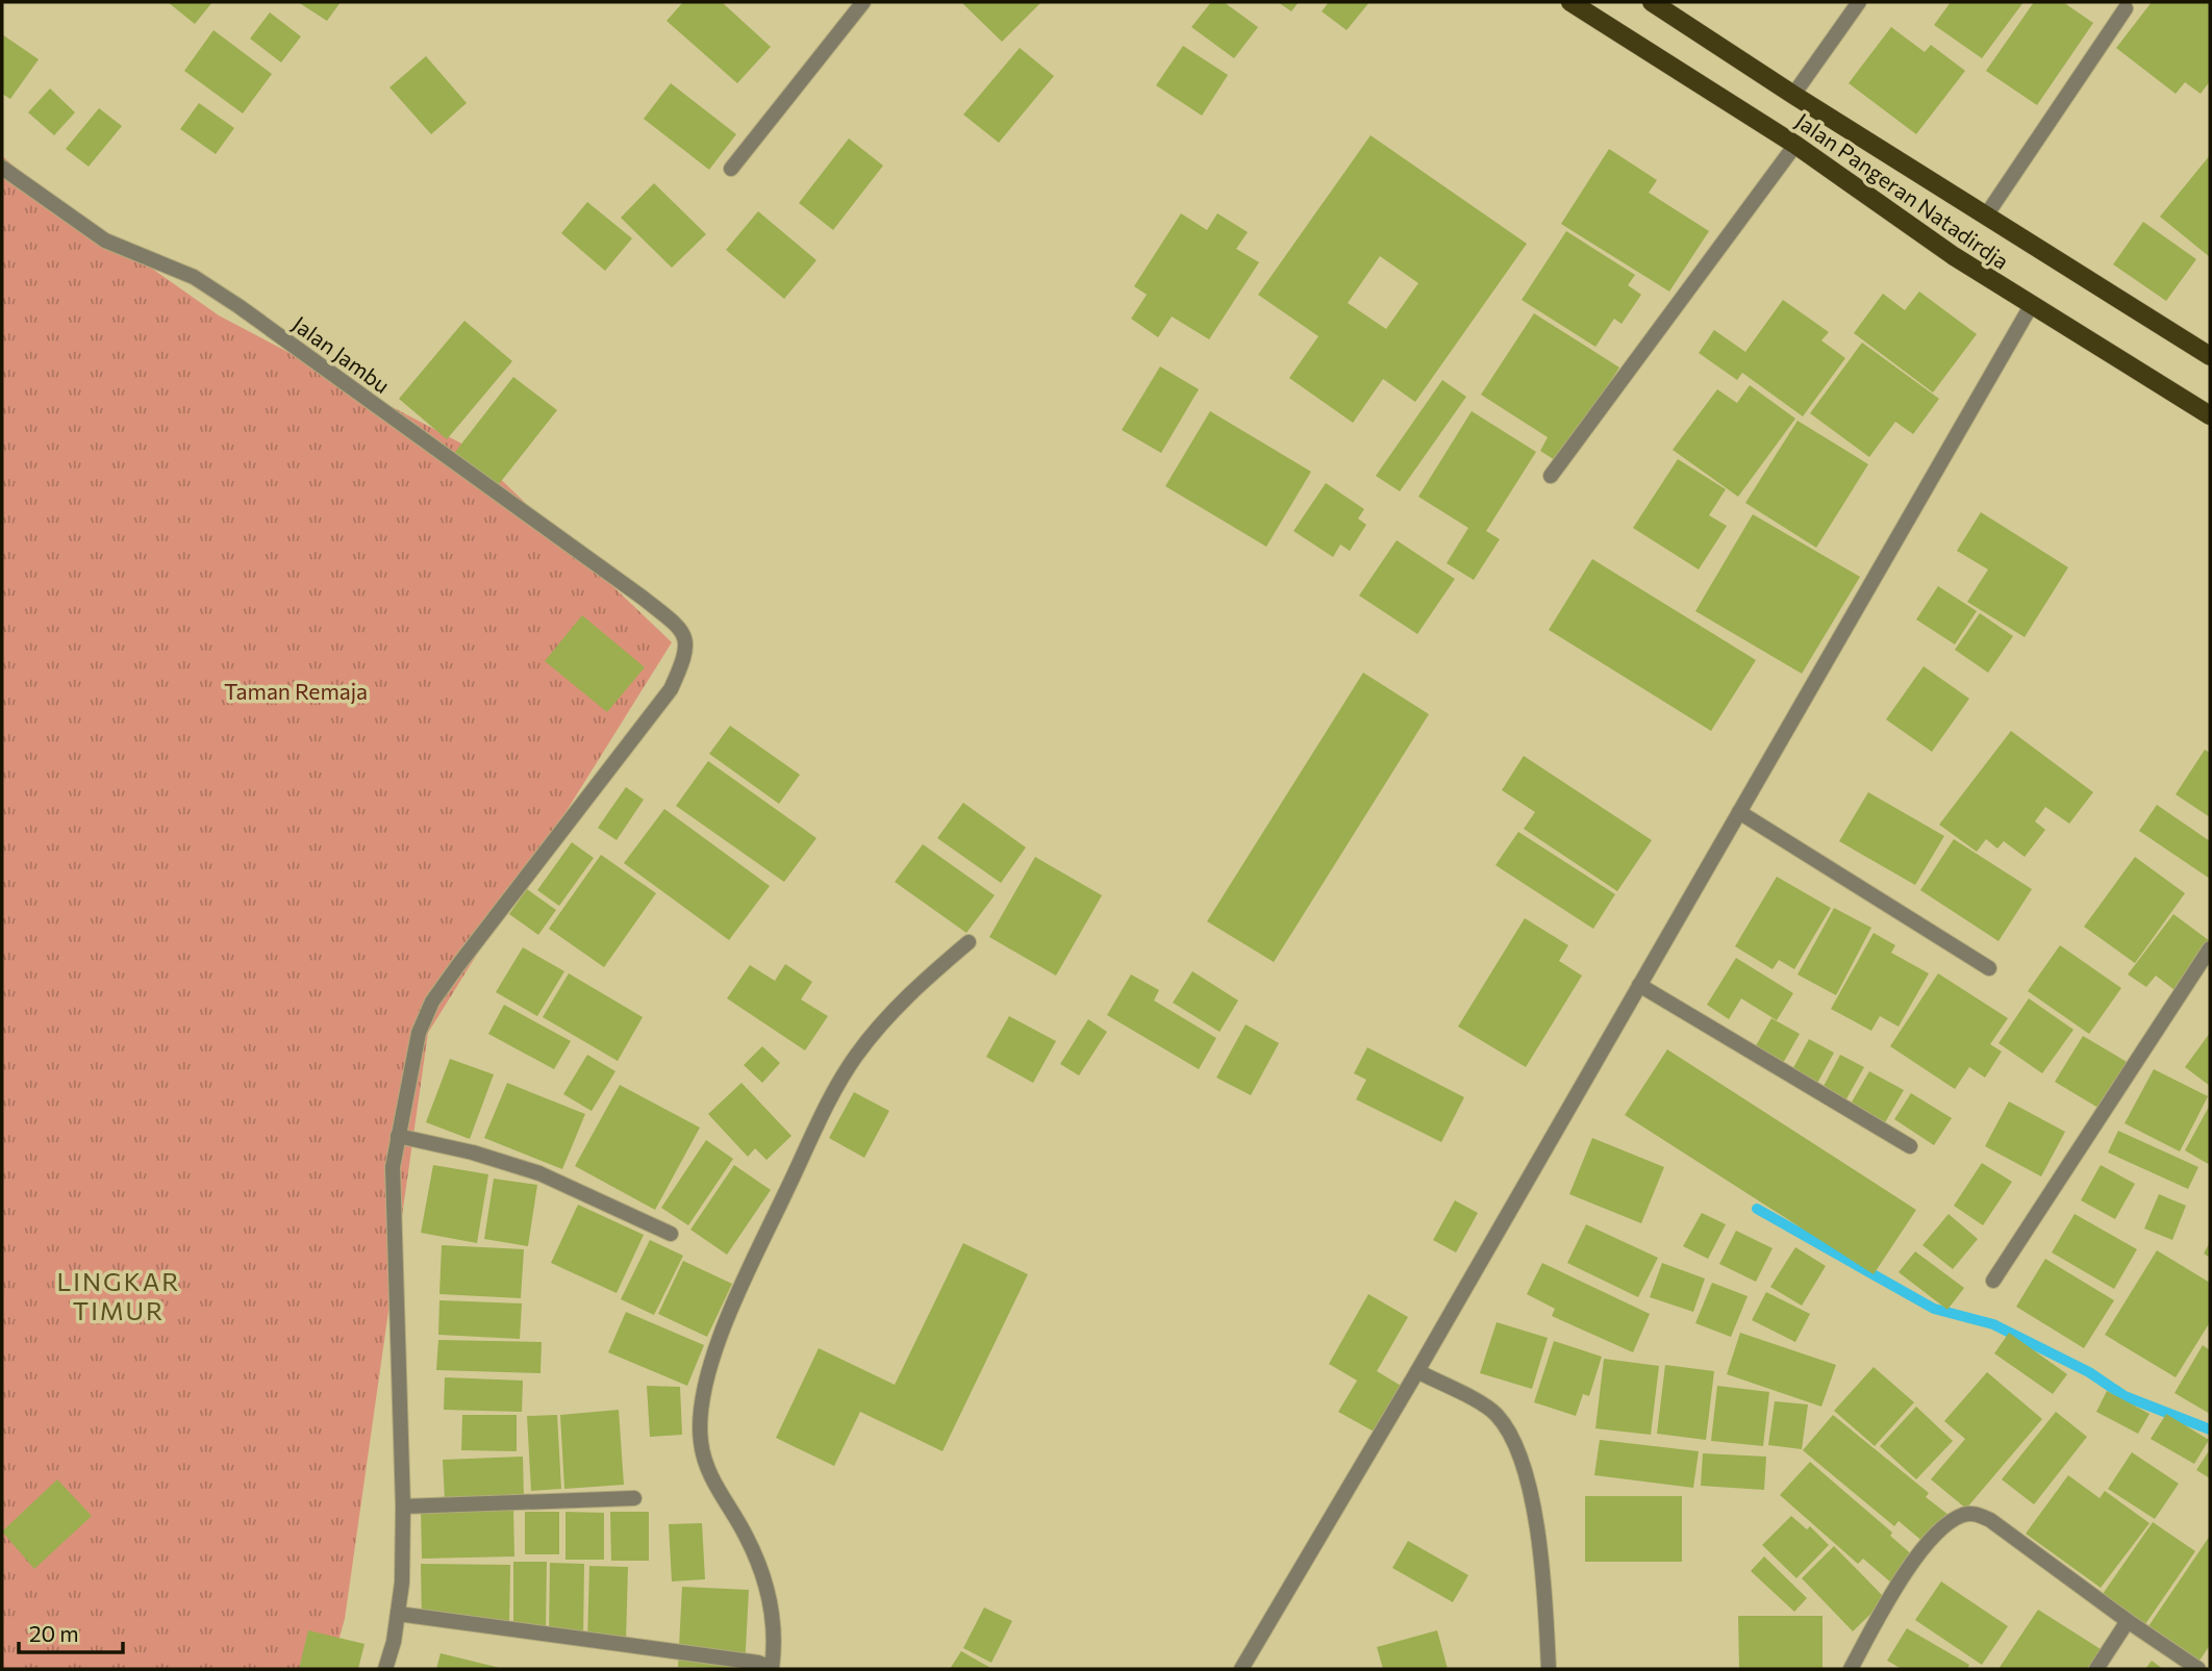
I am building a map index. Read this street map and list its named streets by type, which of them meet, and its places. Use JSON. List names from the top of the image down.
{
  "streets": {
    "main road": ["Jalan Pangeran Natadirdja"],
    "street": ["Jalan Jambu"]
  },
  "districts": ["LINGKAR TIMUR"],
  "parks": ["Taman Remaja"],
  "scale_bar": "20 m"
}
